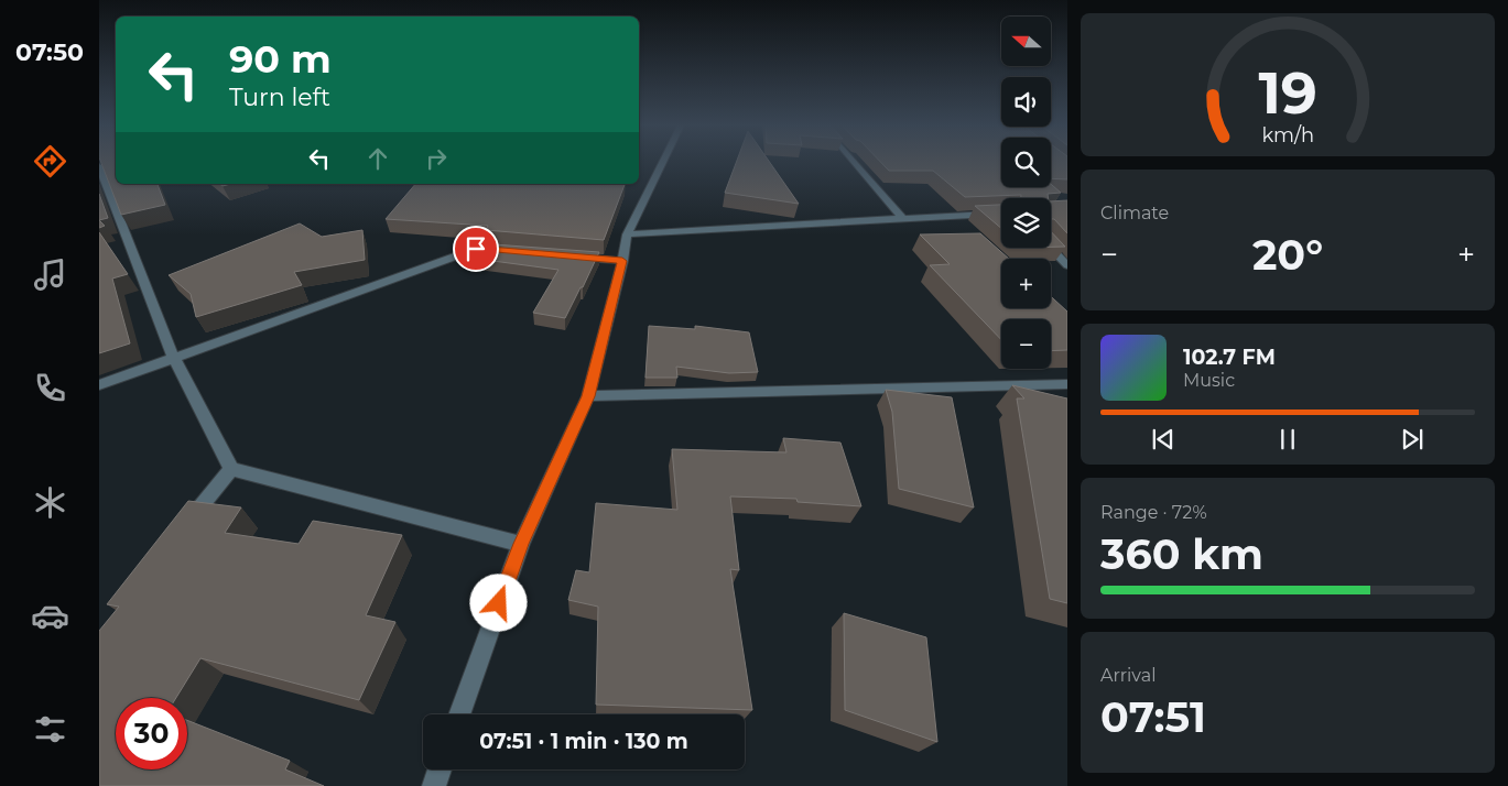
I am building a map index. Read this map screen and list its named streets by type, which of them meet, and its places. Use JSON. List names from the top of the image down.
{
  "north": "left",
  "page": {
    "tabs": "07:50",
    "map_buttons": ["+", "−"],
    "turn": ["90 m", "Turn left"],
    "tile": [
      "Climate",
      ["Range · 72%", "360 km"],
      ["Arrival", "07:51"]
    ],
    "heat": ["−", "20°", "+"],
    "song": ["102.7 FM", "Music"],
    "limit": "30",
    "trip": "07:51 · 1 min · 130 m",
    "gauge": ["19", "km/h"]
  }
}
